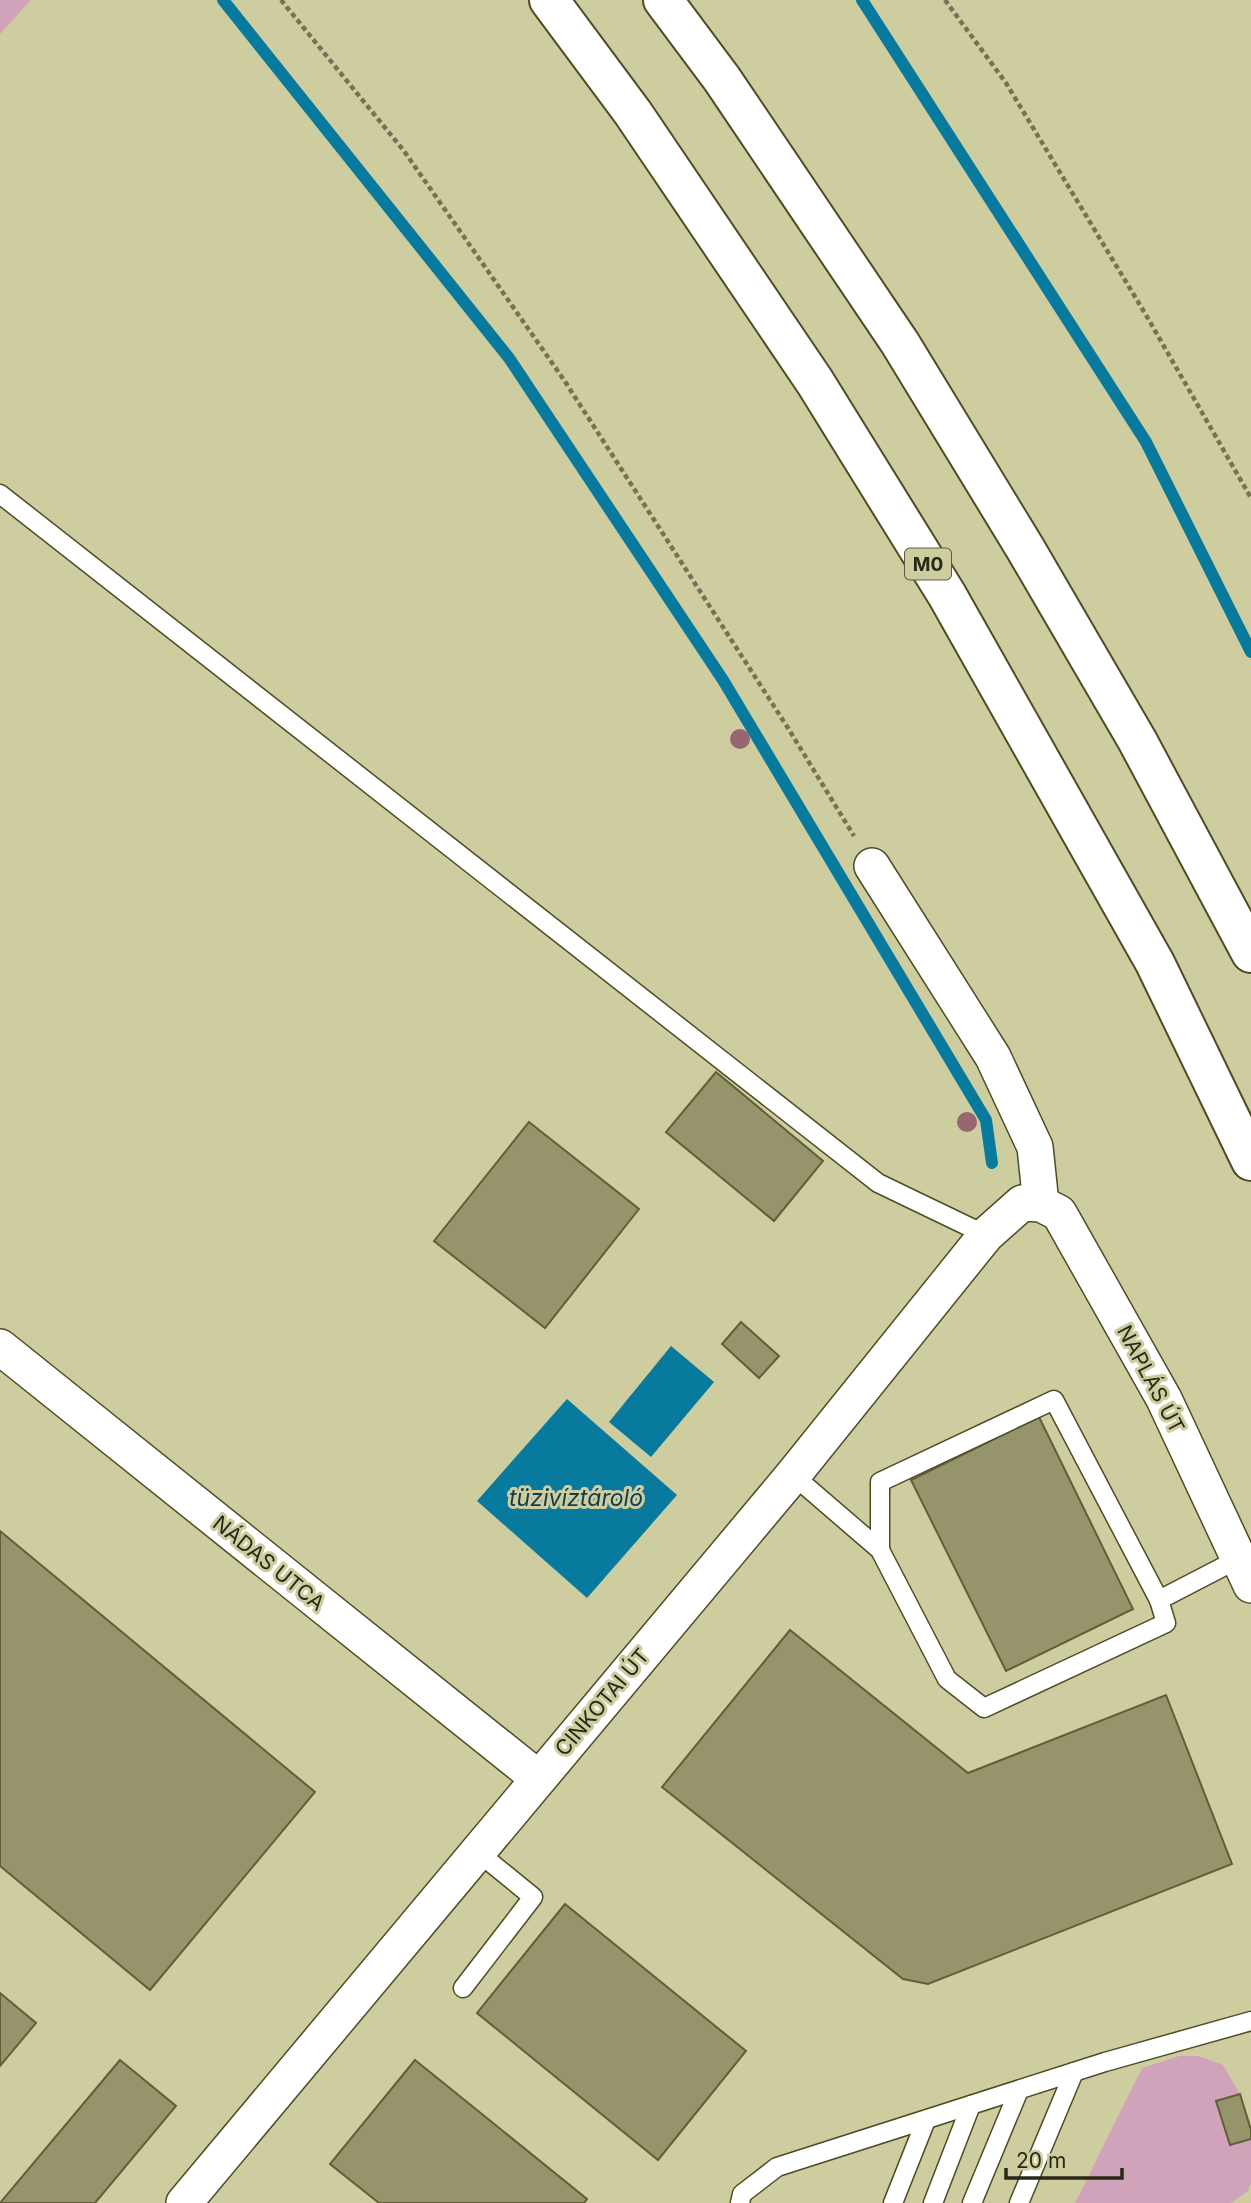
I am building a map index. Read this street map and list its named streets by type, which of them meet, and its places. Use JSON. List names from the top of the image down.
{
  "streets": {
    "highway": ["M0"],
    "street": ["NAPLÁS ÚT", "NÁDAS UTCA", "CINKOTAI ÚT"]
  },
  "crossings": [
    ["NAPLÁS ÚT", "CINKOTAI ÚT"],
    ["NÁDAS UTCA", "CINKOTAI ÚT"]
  ],
  "water": ["tüzivíztároló"],
  "scale_bar": "20 m"
}
